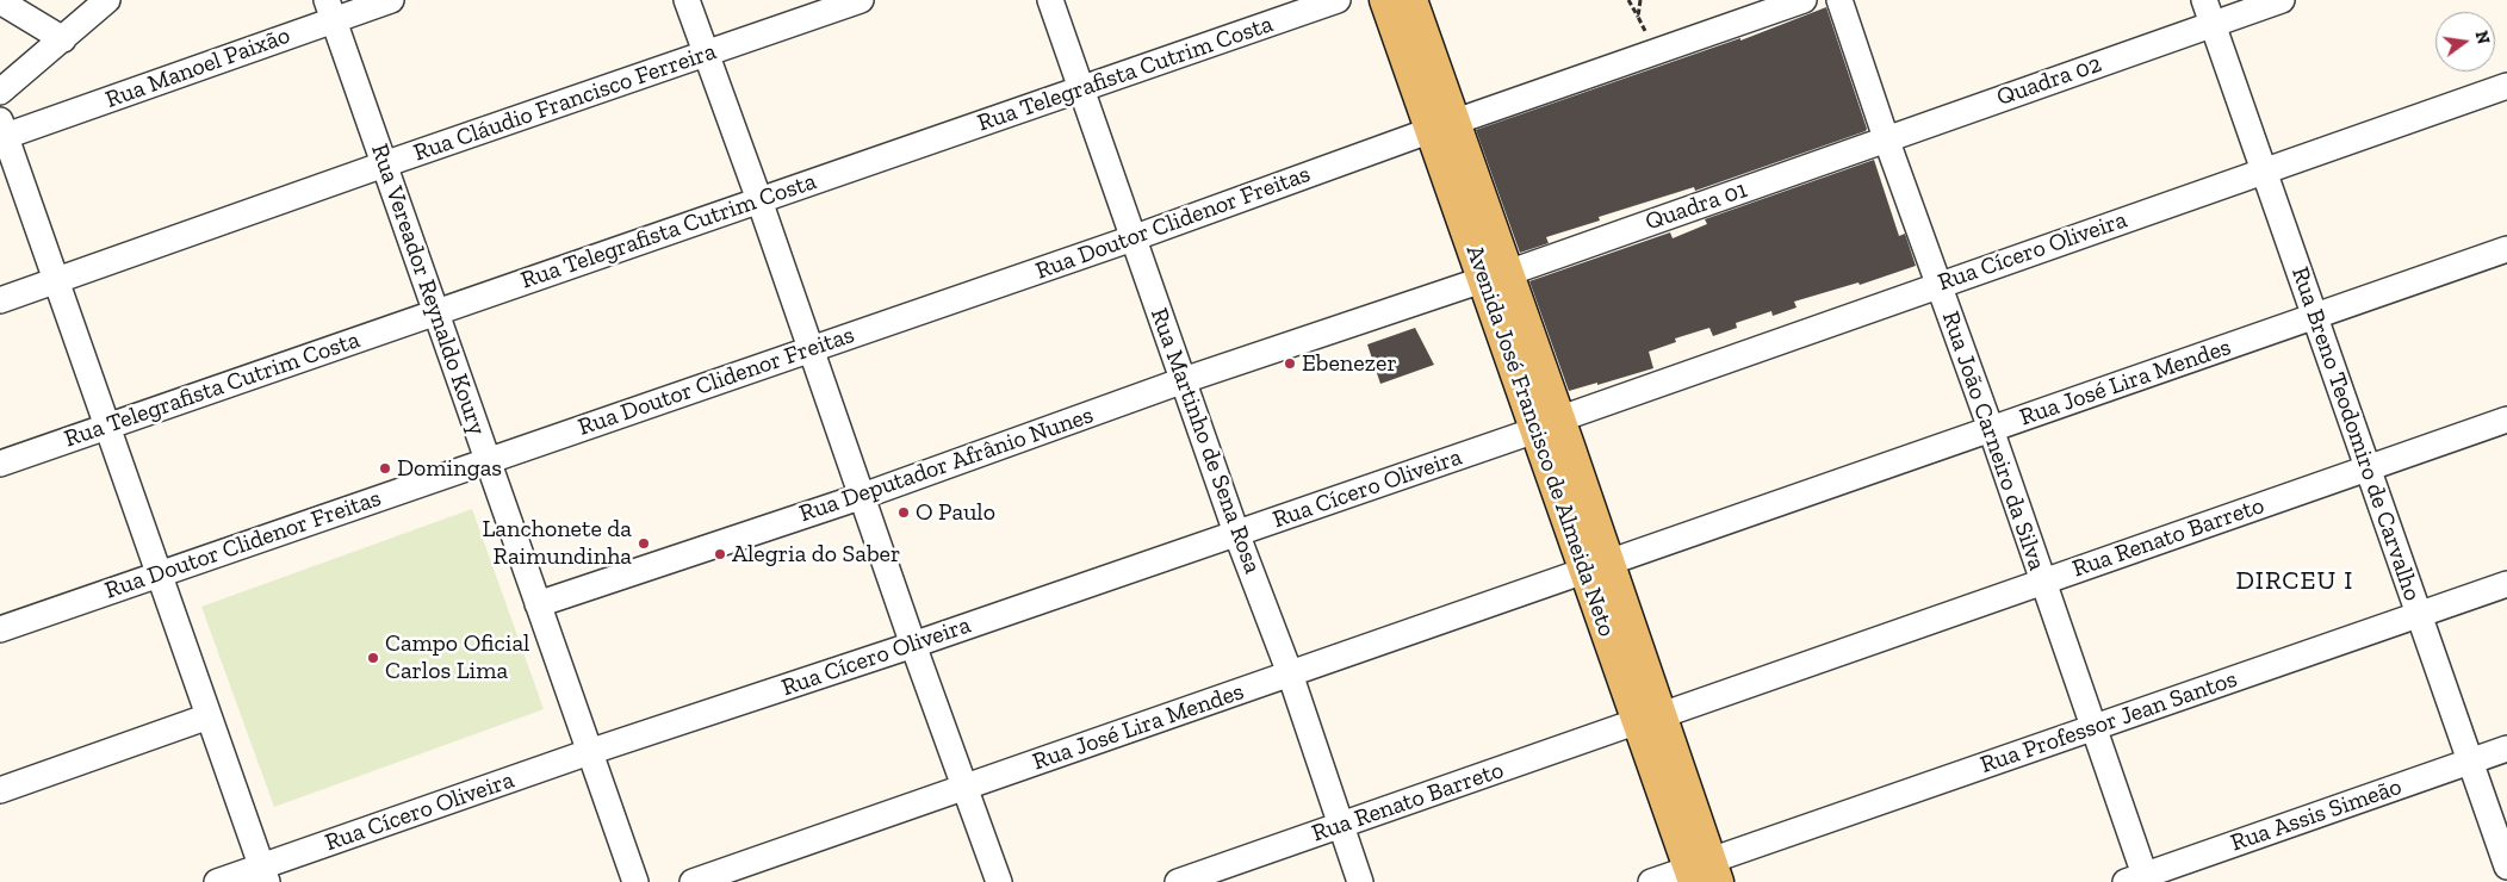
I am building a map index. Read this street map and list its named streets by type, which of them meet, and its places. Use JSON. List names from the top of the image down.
{
  "streets": {
    "main road": ["Avenida José Francisco de Almeida Neto"],
    "street": [
      "Rua Manoel Paixão",
      "Rua Telegrafista Cutrim Costa",
      "Quadra 02",
      "Rua Cláudio Francisco Ferreira",
      "Quadra 01",
      "Rua Doutor Clidenor Freitas",
      "Rua Cícero Oliveira",
      "Rua Vereador Reynaldo Koury",
      "Rua José Lira Mendes",
      "Rua Breno Teodomiro de Carvalho",
      "Rua Martinho de Sena Rosa",
      "Rua João Carneiro da Silva",
      "Rua Deputador Afrânio Nunes",
      "Rua Renato Barreto",
      "Rua Professor Jean Santos",
      "Rua Assis Simeão"
    ]
  },
  "crossings": [
    ["Rua Manoel Paixão", "Rua Vereador Reynaldo Koury"],
    ["Rua Telegrafista Cutrim Costa", "Rua Vereador Reynaldo Koury"],
    ["Rua Telegrafista Cutrim Costa", "Rua Martinho de Sena Rosa"],
    ["Quadra 02", "Quadra 01"],
    ["Quadra 02", "Rua Breno Teodomiro de Carvalho"],
    ["Quadra 02", "Rua João Carneiro da Silva"],
    ["Rua Cláudio Francisco Ferreira", "Rua Vereador Reynaldo Koury"],
    ["Quadra 01", "Rua Martinho de Sena Rosa"],
    ["Quadra 01", "Avenida José Francisco de Almeida Neto"],
    ["Quadra 01", "Rua João Carneiro da Silva"],
    ["Quadra 01", "Rua Deputador Afrânio Nunes"],
    ["Rua Doutor Clidenor Freitas", "Rua Vereador Reynaldo Koury"],
    ["Rua Doutor Clidenor Freitas", "Rua Martinho de Sena Rosa"],
    ["Rua Doutor Clidenor Freitas", "Avenida José Francisco de Almeida Neto"],
    ["Rua Cícero Oliveira", "Rua Vereador Reynaldo Koury"],
    ["Rua Cícero Oliveira", "Rua Breno Teodomiro de Carvalho"],
    ["Rua Cícero Oliveira", "Rua Martinho de Sena Rosa"],
    ["Rua Cícero Oliveira", "Avenida José Francisco de Almeida Neto"],
    ["Rua Cícero Oliveira", "Rua João Carneiro da Silva"],
    ["Rua Vereador Reynaldo Koury", "Rua Deputador Afrânio Nunes"],
    ["Rua José Lira Mendes", "Rua Breno Teodomiro de Carvalho"],
    ["Rua José Lira Mendes", "Rua Martinho de Sena Rosa"],
    ["Rua José Lira Mendes", "Avenida José Francisco de Almeida Neto"],
    ["Rua José Lira Mendes", "Rua João Carneiro da Silva"],
    ["Rua Breno Teodomiro de Carvalho", "Rua Renato Barreto"],
    ["Rua Breno Teodomiro de Carvalho", "Rua Professor Jean Santos"],
    ["Rua Breno Teodomiro de Carvalho", "Rua Assis Simeão"],
    ["Rua Martinho de Sena Rosa", "Rua Deputador Afrânio Nunes"],
    ["Rua Martinho de Sena Rosa", "Rua Renato Barreto"],
    ["Avenida José Francisco de Almeida Neto", "Rua Renato Barreto"],
    ["Avenida José Francisco de Almeida Neto", "Rua Professor Jean Santos"],
    ["Rua João Carneiro da Silva", "Rua Renato Barreto"],
    ["Rua João Carneiro da Silva", "Rua Professor Jean Santos"],
    ["Rua João Carneiro da Silva", "Rua Assis Simeão"]
  ],
  "districts": ["DIRCEU I"],
  "places": [
    "Ebenezer",
    "Domingas",
    "O Paulo",
    "Lanchonete da Raimundinha",
    "Alegria do Saber",
    "Campo Oficial Carlos Lima"
  ],
  "north": "right"
}
